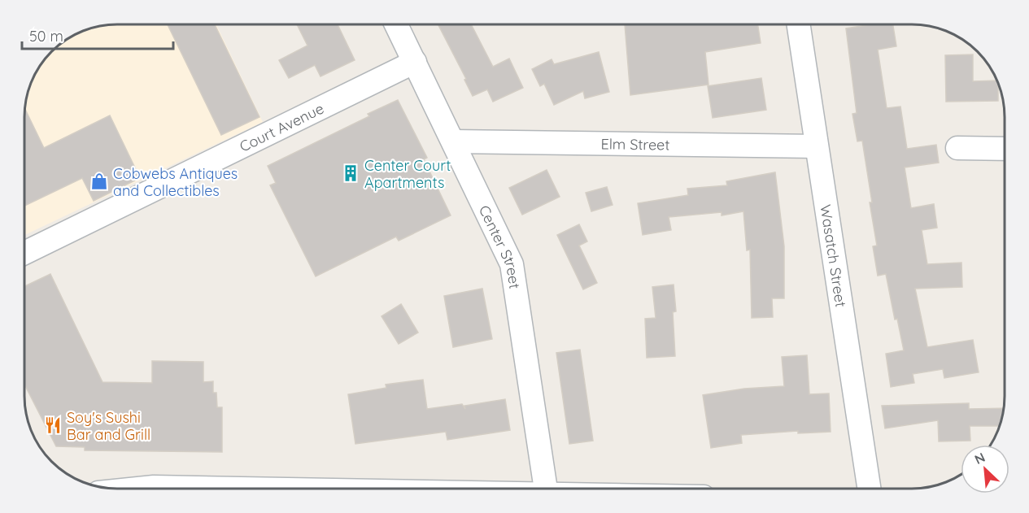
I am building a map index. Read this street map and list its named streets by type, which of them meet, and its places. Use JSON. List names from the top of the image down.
{
  "streets": {
    "street": [
      "Court Avenue",
      "Elm Street",
      "Center Street",
      "Wasatch Street"
    ]
  },
  "crossings": [
    ["Court Avenue", "Center Street"],
    ["Elm Street", "Center Street"],
    ["Elm Street", "Wasatch Street"]
  ],
  "places": {
    "building": ["Center Court Apartments"],
    "shop": ["Cobwebs Antiques and Collectibles"],
    "restaurant": ["Soy's Sushi Bar and Grill"]
  },
  "scale_bar": "50 m",
  "north": "top left"
}
